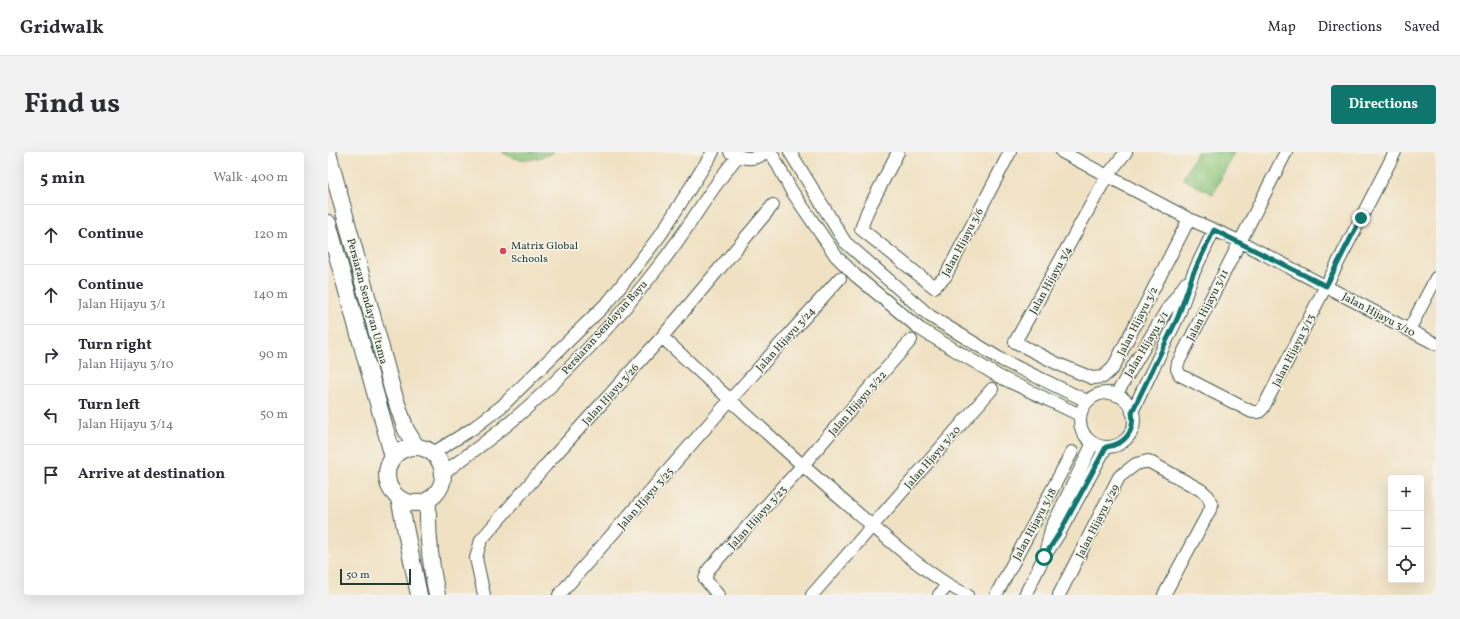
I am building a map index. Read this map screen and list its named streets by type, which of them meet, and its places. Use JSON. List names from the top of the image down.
{
  "streets": {
    "main road": ["Persiaran Sendayan Utama"],
    "street": [
      "Jalan Hijayu 3/6",
      "Jalan Hijayu 3/4",
      "Jalan Hijayu 3/11",
      "Jalan Hijayu 3/10",
      "Jalan Hijayu 3/2",
      "Persiaran Sendayan Bayu",
      "Jalan Hijayu 3/24",
      "Jalan Hijayu 3/1",
      "Jalan Hijayu 3/13",
      "Jalan Hjayu 3/26",
      "Jalan Hijayu 3/22",
      "Jalan Hjayu 3/20",
      "Jalan Hjayu 3/25",
      "Jalan Hijayu 3/23",
      "Jalan Hijayu 3/29",
      "Jalan Hijayu 3/18"
    ]
  },
  "crossings": [
    ["Jalan Hijayu 3/4", "Jalan Hijayu 3/10"],
    ["Jalan Hijayu 3/4", "Jalan Hijayu 3/2"],
    ["Persiaran Sendayan Utama", "Persiaran Sendayan Bayu"],
    ["Jalan Hijayu 3/11", "Jalan Hijayu 3/10"],
    ["Jalan Hijayu 3/11", "Jalan Hijayu 3/13"],
    ["Jalan Hijayu 3/10", "Jalan Hijayu 3/2"],
    ["Jalan Hijayu 3/10", "Jalan Hijayu 3/1"],
    ["Jalan Hijayu 3/10", "Jalan Hijayu 3/13"],
    ["Jalan Hijayu 3/24", "Jalan Hjayu 3/25"],
    ["Jalan Hijayu 3/22", "Jalan Hijayu 3/23"]
  ],
  "places": ["Matrix Global Schools"],
  "scale_bar": "50 m",
  "page": {
    "header": "Gridwalk",
    "nav": ["Map", "Directions", "Saved"],
    "title": "Find us",
    "buttons": "Directions",
    "heading": ["5 min", "Walk · 400 m"],
    "list": [
      ["Continue", "120 m"],
      ["Continue", "Jalan Hijayu 3/1", "140 m"],
      ["Turn right", "Jalan Hijayu 3/10", "90 m"],
      ["Turn left", "Jalan Hijayu 3/14", "50 m"],
      "Arrive at destination"
    ],
    "map_buttons": ["+", "−"],
    "scale": "50 m"
  }
}
